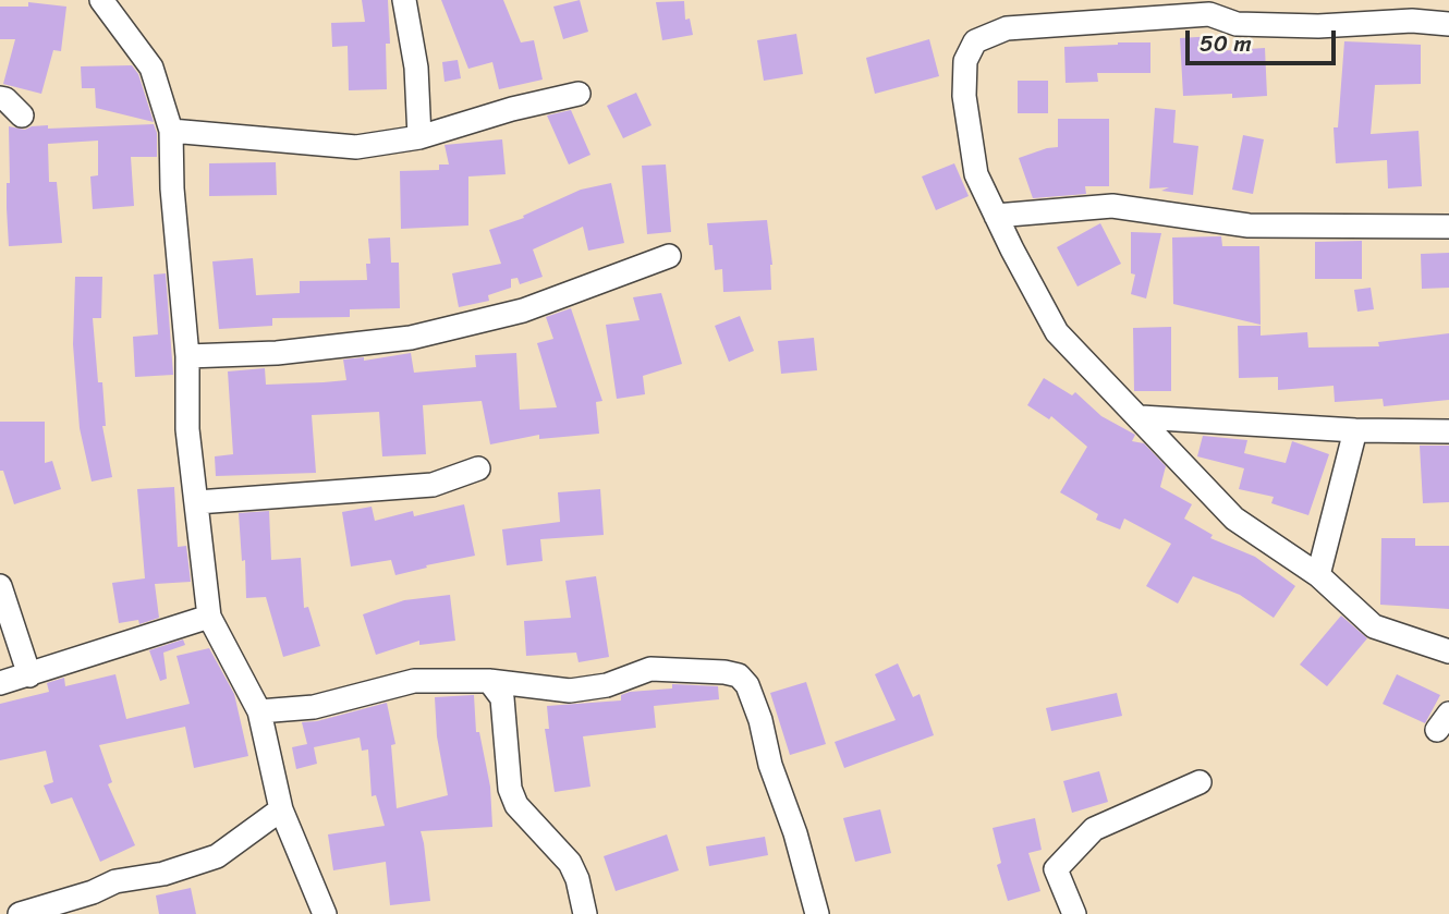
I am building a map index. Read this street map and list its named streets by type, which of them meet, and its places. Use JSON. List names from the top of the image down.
{
  "scale_bar": "50 m"
}
